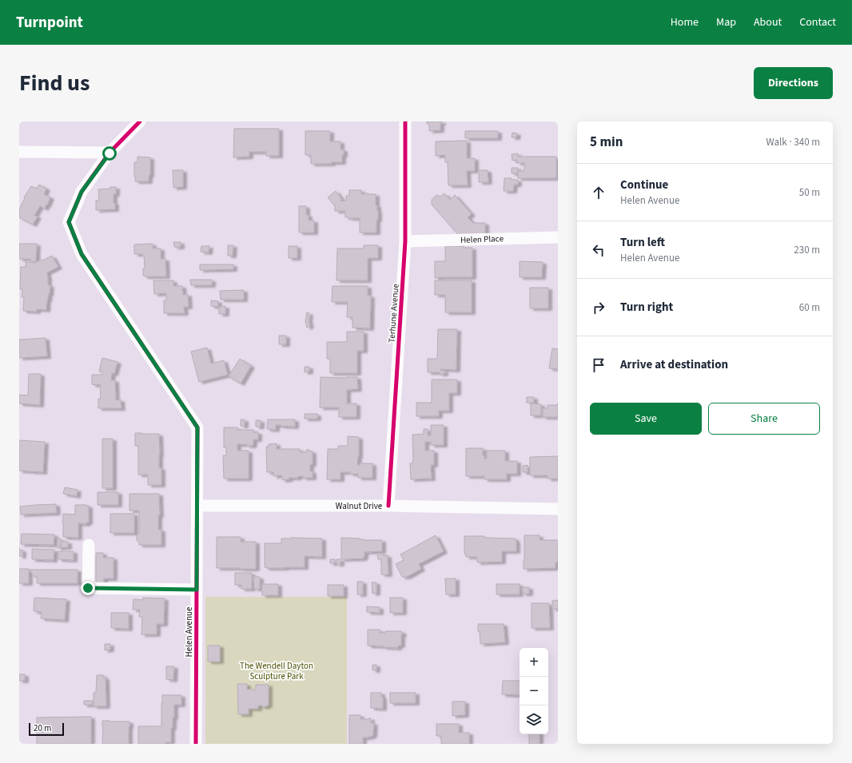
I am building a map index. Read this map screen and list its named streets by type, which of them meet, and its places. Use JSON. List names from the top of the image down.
{
  "streets": {
    "street": [
      "Helen Place",
      "Terhune Avenue",
      "Walnut Drive",
      "Helen Avenue"
    ]
  },
  "crossings": [
    ["Helen Place", "Terhune Avenue"],
    ["Terhune Avenue", "Walnut Drive"],
    ["Walnut Drive", "Helen Avenue"]
  ],
  "parks": ["The Wendell Dayton Sculpture Park"],
  "scale_bar": "20 m",
  "page": {
    "header": "Turnpoint",
    "nav": [
      "Home",
      "Map",
      "About",
      "Contact"
    ],
    "title": "Find us",
    "buttons": [
      "Directions",
      ["Save", "Share"]
    ],
    "heading": ["5 min", "Walk · 340 m"],
    "list": [
      ["Continue", "Helen Avenue", "50 m"],
      ["Turn left", "Helen Avenue", "230 m"],
      ["Turn right", "60 m"],
      "Arrive at destination"
    ],
    "map_buttons": ["+", "−"],
    "scale": "20 m"
  }
}
